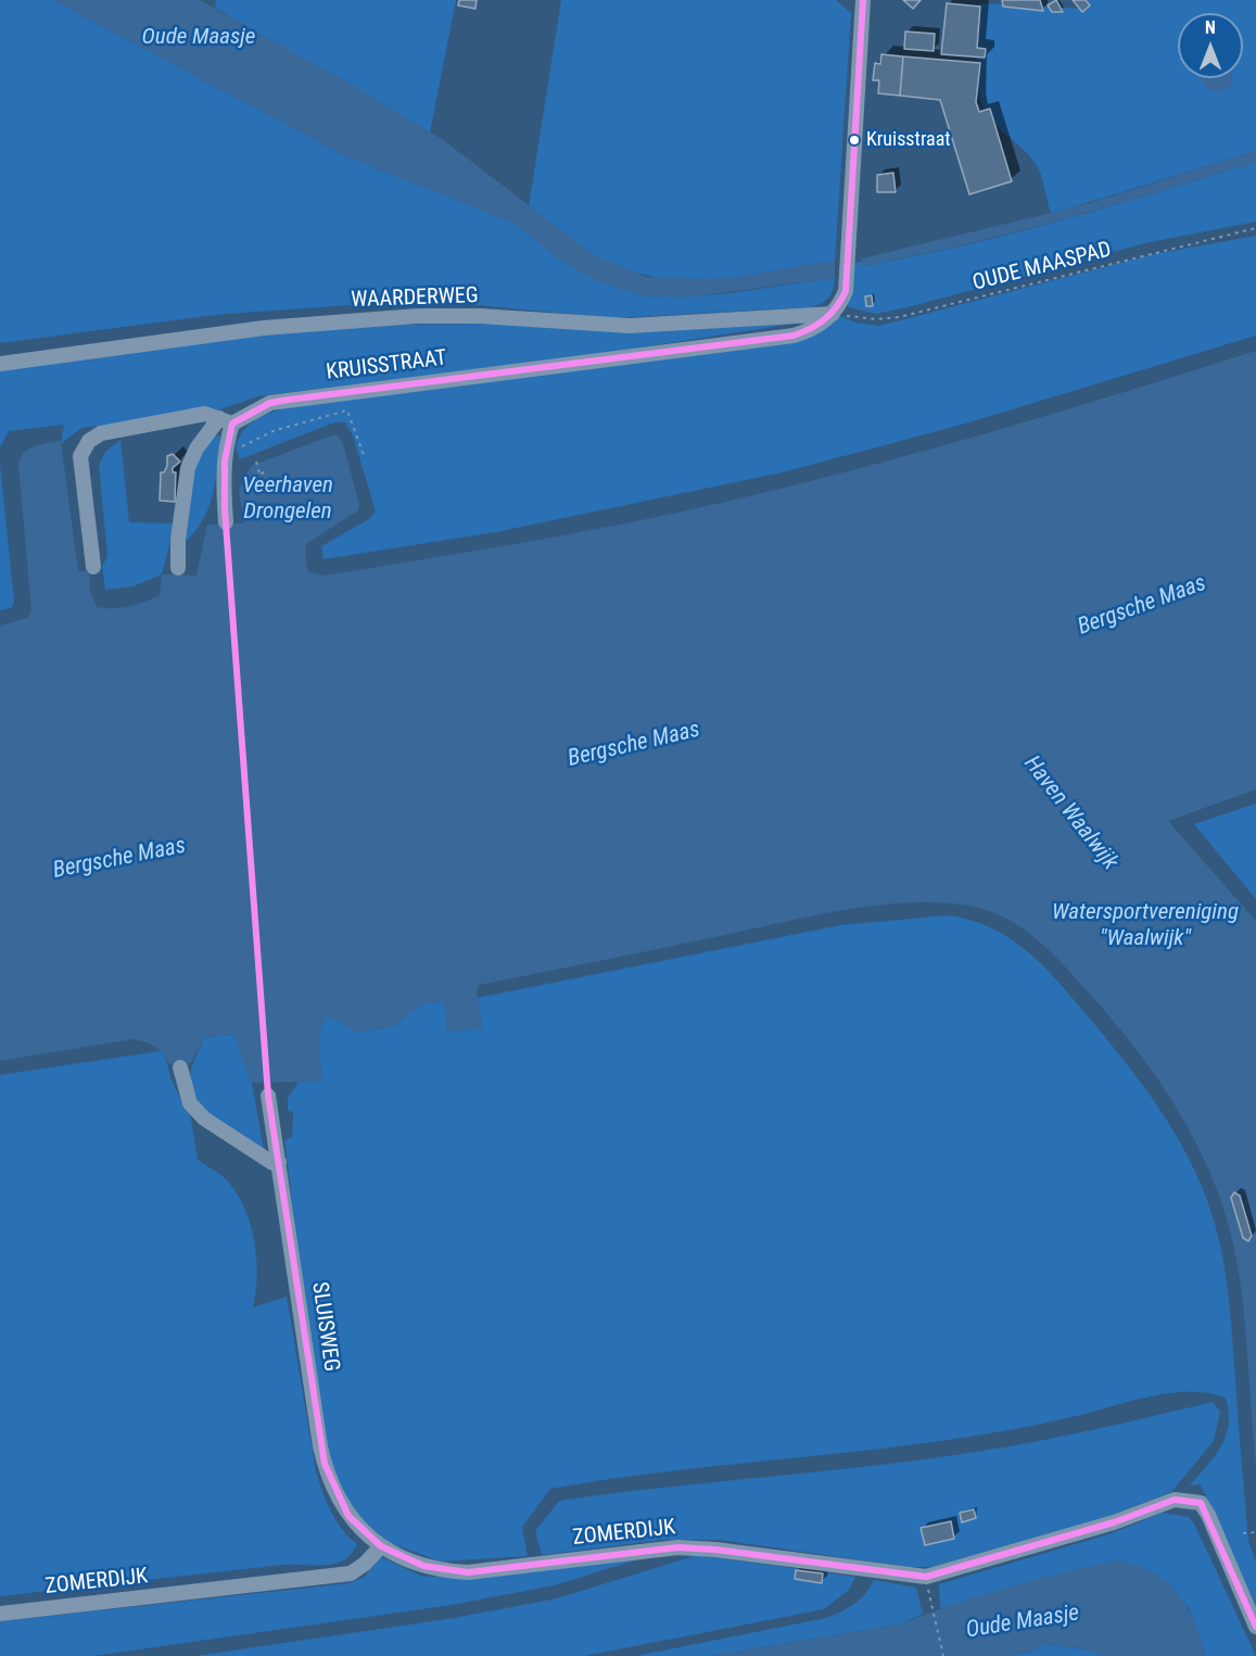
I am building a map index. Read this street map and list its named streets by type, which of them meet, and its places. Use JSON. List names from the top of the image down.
{
  "streets": {
    "street": [
      "WAARDERWEG",
      "KRUISSTRAAT",
      "SLUISWEG",
      "ZOMERDIJK"
    ],
    "path": ["OUDE MAASPAD"]
  },
  "crossings": [
    ["OUDE MAASPAD", "WAARDERWEG"],
    ["OUDE MAASPAD", "KRUISSTRAAT"],
    ["WAARDERWEG", "KRUISSTRAAT"],
    ["SLUISWEG", "ZOMERDIJK"]
  ],
  "water": [
    "Oude Maasje",
    "Veerhaven Drongelen",
    "Bergsche Maas",
    "Haven Waalwijk",
    "Watersportvereniging \"Waalwijk\""
  ],
  "places": ["Kruisstraat"],
  "north": "top"
}
